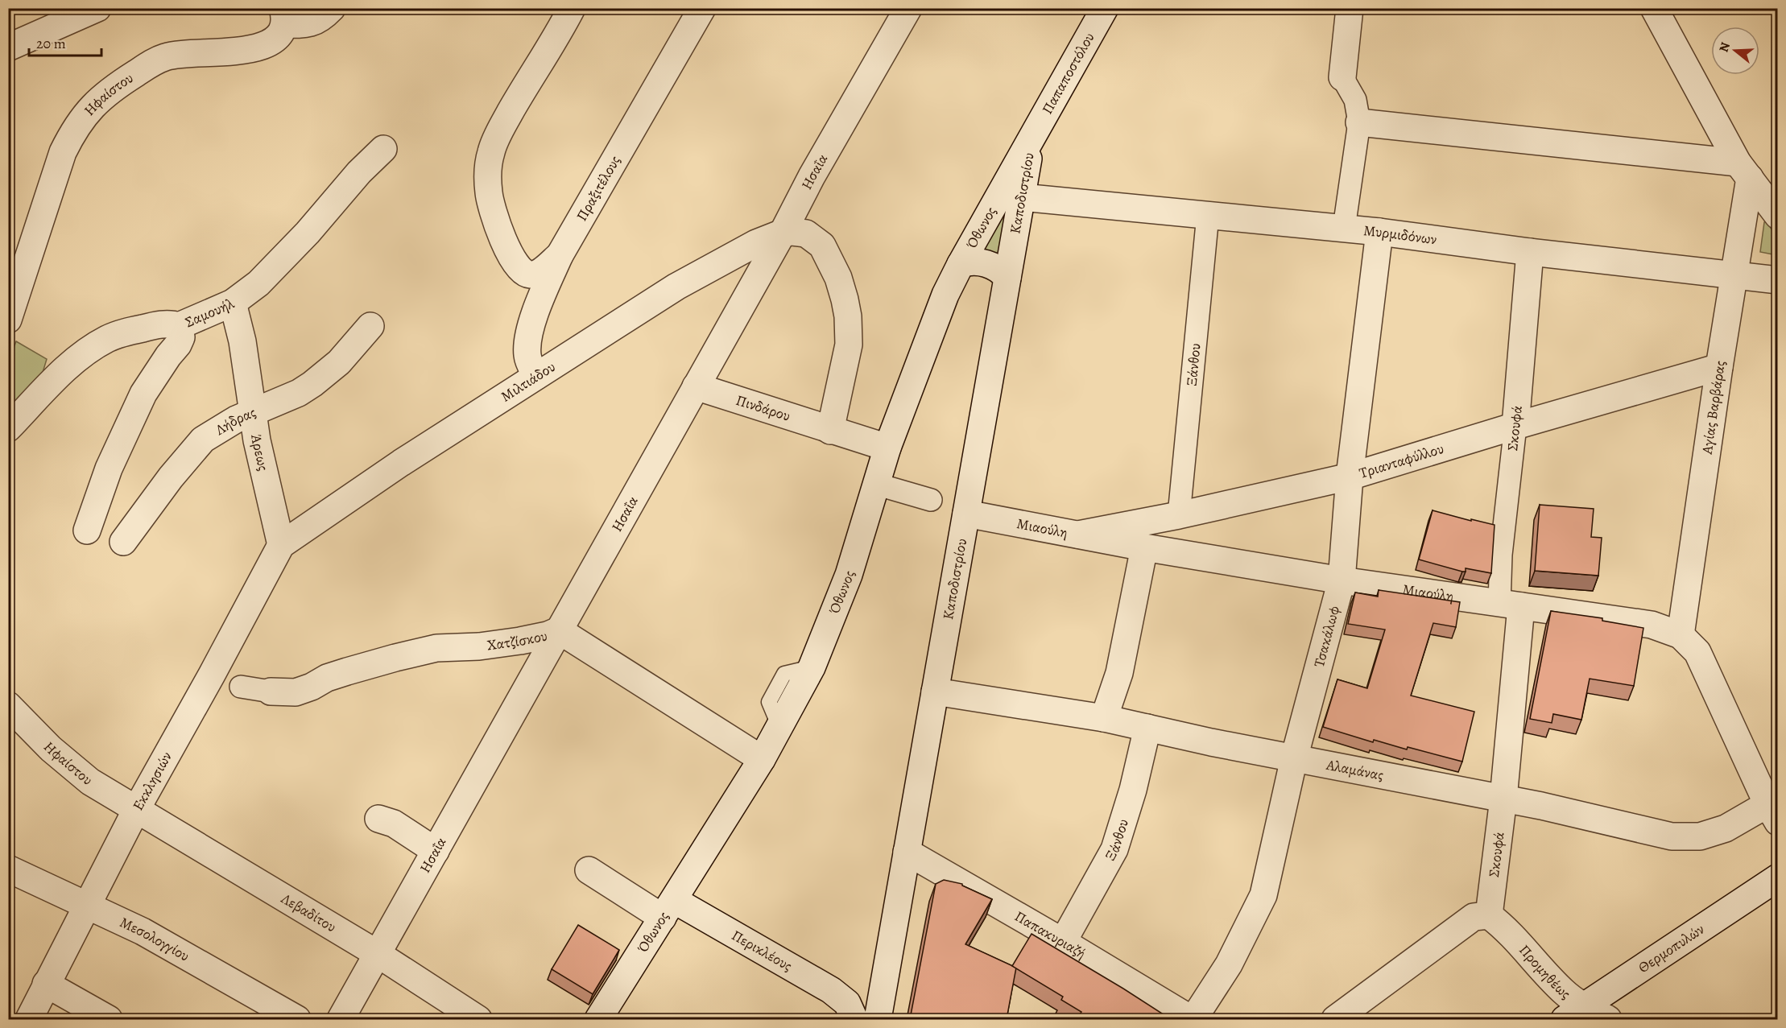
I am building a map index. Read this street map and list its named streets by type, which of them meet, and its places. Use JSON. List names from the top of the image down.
{
  "streets": {
    "street": [
      "Παπαποστόλου",
      "Ηφαίστου",
      "Ησαΐα",
      "Πραξιτέλους",
      "Καποδιστρίου",
      "Όθωνος",
      "Μυρμιδόνων",
      "Σαμουήλ",
      "Ξάνθου",
      "Μιλτιάδου",
      "Αγίας Βαρβάρας",
      "Πινδάρου",
      "Λήδρας",
      "Σκουφά",
      "Άρεως",
      "Τριανταφύλλου",
      "Μιαούλη",
      "Τσακάλωφ",
      "Χατζίσκου",
      "Αλαμάνας",
      "Εκκλησιών",
      "Λεβαδίτου",
      "Παπακυριαζή",
      "Μεσολογγίου",
      "Θερμοπυλών",
      "Περικλέους",
      "Προμηθέως"
    ]
  },
  "crossings": [
    ["Παπαποστόλου", "Καποδιστρίου"],
    ["Παπαποστόλου", "Όθωνος"],
    ["Ηφαίστου", "Εκκλησιών"],
    ["Ηφαίστου", "Λεβαδίτου"],
    ["Ησαΐα", "Μιλτιάδου"],
    ["Ησαΐα", "Πινδάρου"],
    ["Ησαΐα", "Χατζίσκου"],
    ["Ησαΐα", "Λεβαδίτου"],
    ["Πραξιτέλους", "Μιλτιάδου"],
    ["Καποδιστρίου", "Όθωνος"],
    ["Καποδιστρίου", "Μυρμιδόνων"],
    ["Καποδιστρίου", "Μιαούλη"],
    ["Καποδιστρίου", "Αλαμάνας"],
    ["Καποδιστρίου", "Παπακυριαζή"],
    ["Όθωνος", "Πινδάρου"],
    ["Όθωνος", "Χατζίσκου"],
    ["Όθωνος", "Περικλέους"],
    ["Μυρμιδόνων", "Ξάνθου"],
    ["Μυρμιδόνων", "Αγίας Βαρβάρας"],
    ["Μυρμιδόνων", "Σκουφά"],
    ["Μυρμιδόνων", "Τσακάλωφ"],
    ["Σαμουήλ", "Άρεως"],
    ["Ξάνθου", "Τριανταφύλλου"],
    ["Ξάνθου", "Αλαμάνας"],
    ["Ξάνθου", "Παπακυριαζή"],
    ["Μιλτιάδου", "Άρεως"],
    ["Μιλτιάδου", "Εκκλησιών"],
    ["Αγίας Βαρβάρας", "Τριανταφύλλου"],
    ["Αγίας Βαρβάρας", "Μιαούλη"],
    ["Λήδρας", "Άρεως"],
    ["Σκουφά", "Τριανταφύλλου"],
    ["Σκουφά", "Μιαούλη"],
    ["Σκουφά", "Αλαμάνας"],
    ["Σκουφά", "Προμηθέως"],
    ["Άρεως", "Εκκλησιών"],
    ["Τριανταφύλλου", "Μιαούλη"],
    ["Τριανταφύλλου", "Τσακάλωφ"],
    ["Μιαούλη", "Τσακάλωφ"],
    ["Μιαούλη", "Αλαμάνας"],
    ["Τσακάλωφ", "Αλαμάνας"],
    ["Τσακάλωφ", "Παπακυριαζή"],
    ["Εκκλησιών", "Λεβαδίτου"],
    ["Εκκλησιών", "Μεσολογγίου"],
    ["Θερμοπυλών", "Προμηθέως"]
  ],
  "scale_bar": "20 m",
  "north": "left"
}
